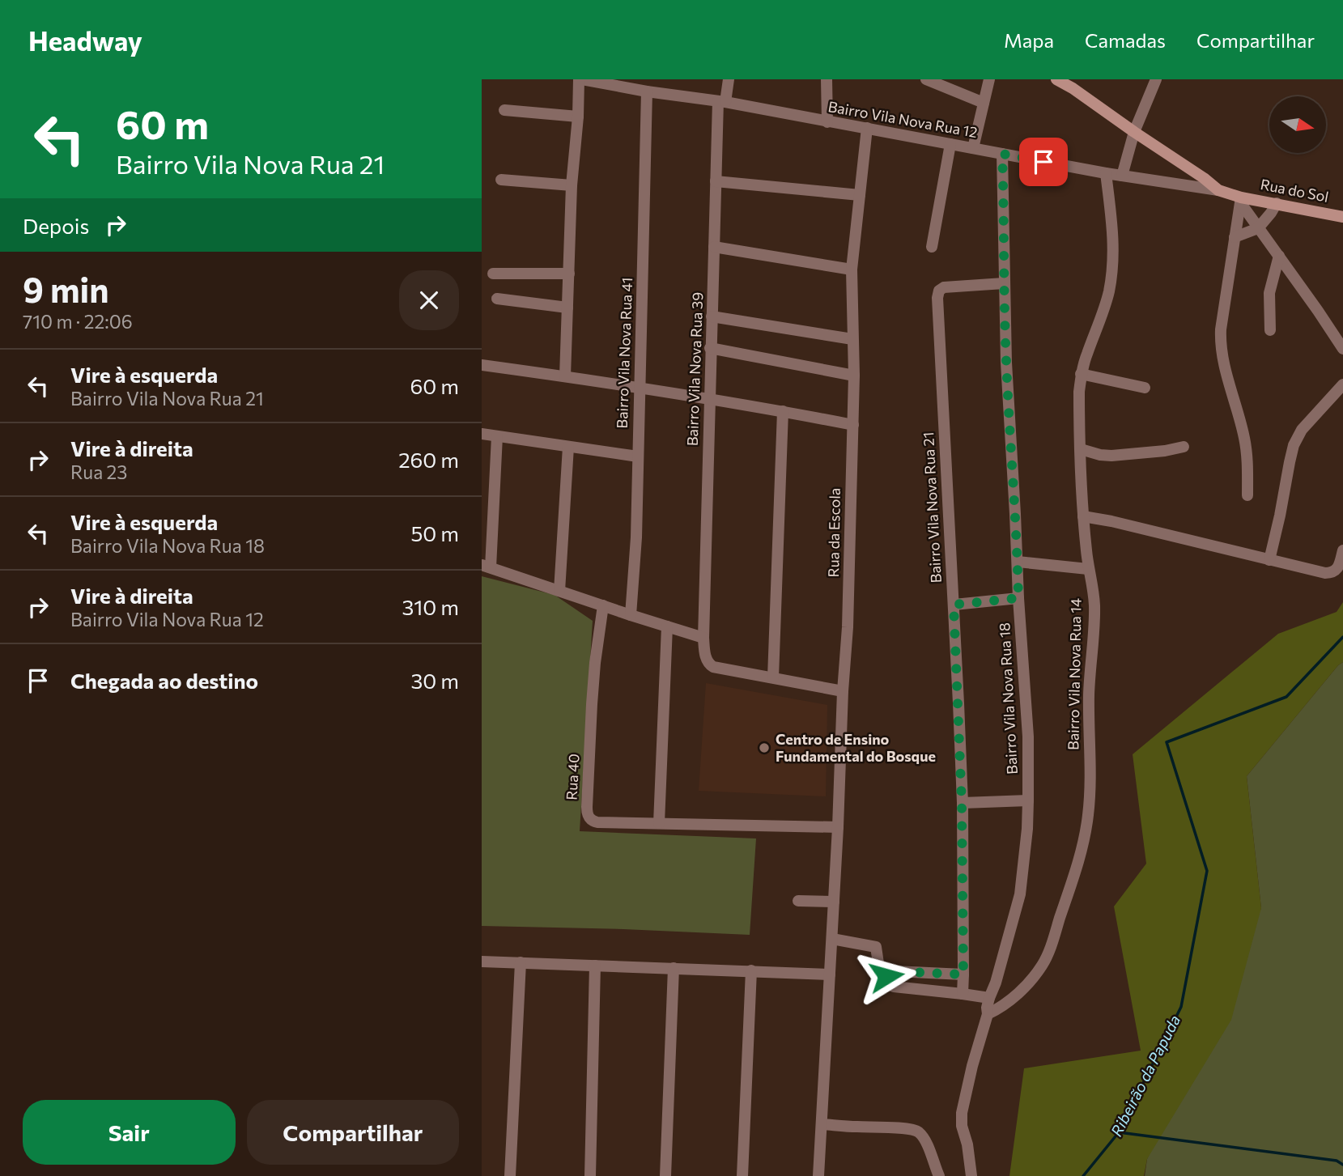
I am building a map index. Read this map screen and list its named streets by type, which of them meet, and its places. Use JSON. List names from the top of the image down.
{
  "streets": {
    "street": [
      "Bairro Vila Nova Rua 12",
      "Rua do Sol",
      "Bairro Vila Nova Rua 41",
      "Bairro Vila Nova Rua 39",
      "Bairro Vila Nova Rua 21",
      "Rua da Escola",
      "Bairro Vila Nova Rua 14",
      "Bairro Vila Nova Rua 18",
      "Rua 40"
    ]
  },
  "crossings": [
    ["Bairro Vila Nova Rua 12", "Rua do Sol"],
    ["Bairro Vila Nova Rua 12", "Bairro Vila Nova Rua 41"],
    ["Bairro Vila Nova Rua 12", "Bairro Vila Nova Rua 39"],
    ["Bairro Vila Nova Rua 12", "Rua da Escola"],
    ["Bairro Vila Nova Rua 12", "Bairro Vila Nova Rua 14"],
    ["Bairro Vila Nova Rua 12", "Bairro Vila Nova Rua 18"],
    ["Bairro Vila Nova Rua 21", "Bairro Vila Nova Rua 18"],
    ["Bairro Vila Nova Rua 14", "Bairro Vila Nova Rua 18"]
  ],
  "water": ["Ribeirão da Papuda"],
  "places": ["Centro de Ensino Fundamental do Bosque"],
  "north": "right",
  "page": {
    "header": "Headway",
    "nav": ["Mapa", "Camadas", "Compartilhar"],
    "turn": ["60 m", "Bairro Vila Nova Rua 21"],
    "then": "Depois",
    "heading": ["9 min", "710 m · 22:06"],
    "list": [
      {
        "name": "Vire à esquerda",
        "note": "Bairro Vila Nova Rua 21",
        "value": "60 m"
      },
      {
        "name": "Vire à direita",
        "note": "Rua 23",
        "value": "260 m"
      },
      {
        "name": "Vire à esquerda",
        "note": "Bairro Vila Nova Rua 18",
        "value": "50 m"
      },
      {
        "name": "Vire à direita",
        "note": "Bairro Vila Nova Rua 12",
        "value": "310 m"
      },
      {
        "name": "Chegada ao destino",
        "value": "30 m"
      }
    ],
    "buttons": ["Sair", "Compartilhar"]
  }
}
